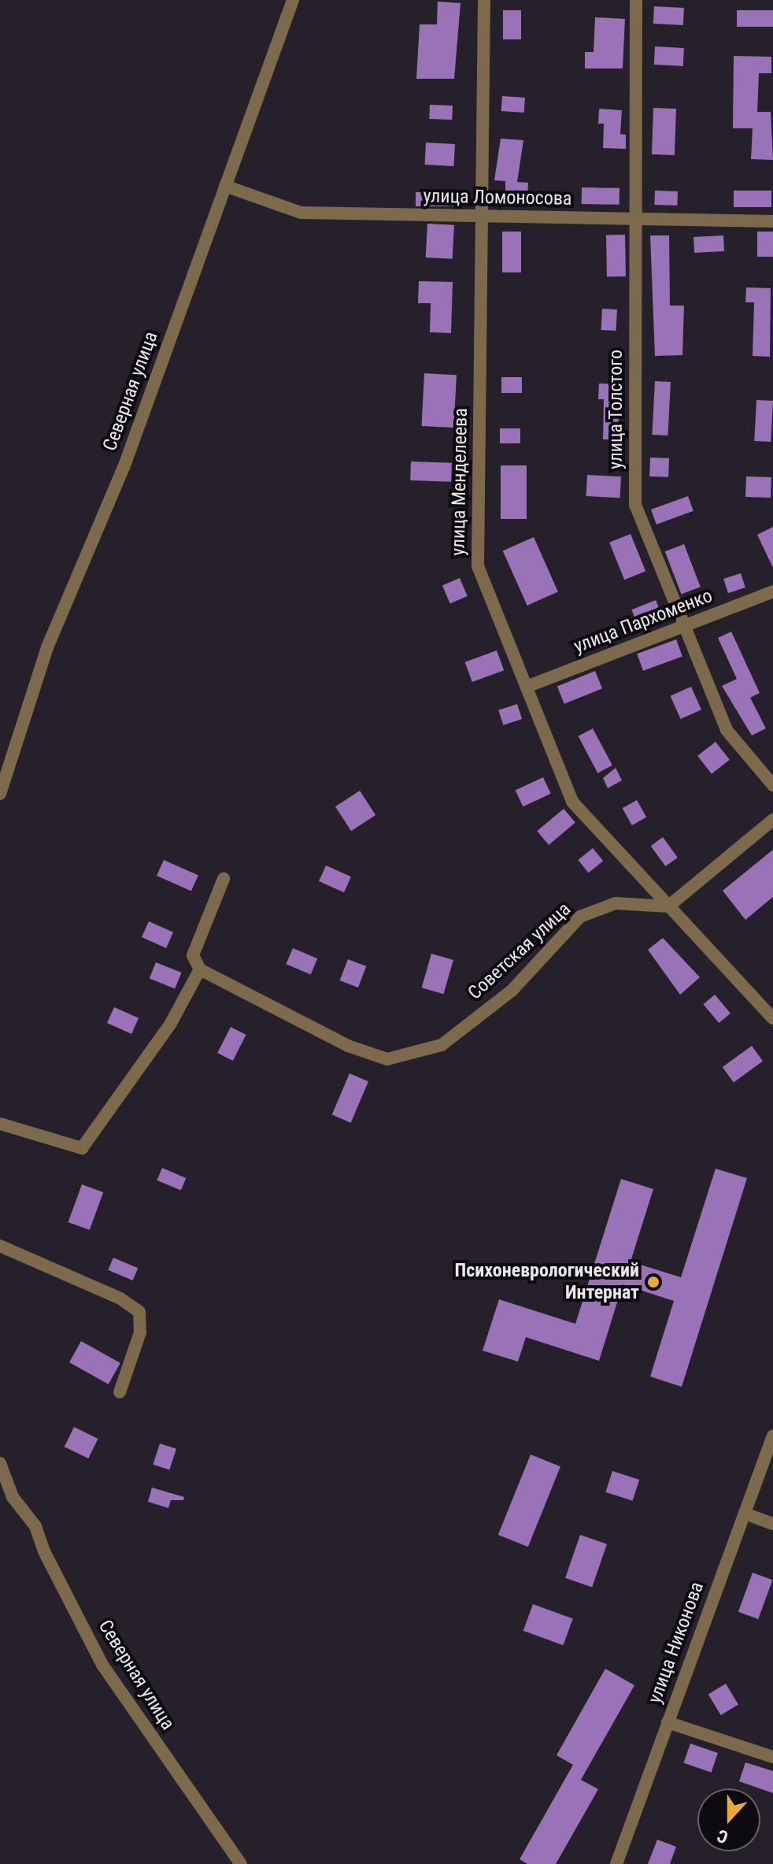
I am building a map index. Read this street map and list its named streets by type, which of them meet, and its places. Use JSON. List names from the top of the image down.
{
  "streets": {
    "street": [
      "улица Ломоносова",
      "Северная улица",
      "улица Толстого",
      "улица Менделеева",
      "улица Пархоменко",
      "Советская улица",
      "улица Никонова"
    ]
  },
  "crossings": [
    ["улица Ломоносова", "Северная улица"],
    ["улица Ломоносова", "улица Толстого"],
    ["улица Ломоносова", "улица Менделеева"],
    ["улица Толстого", "улица Пархоменко"],
    ["улица Менделеева", "улица Пархоменко"],
    ["улица Менделеева", "Советская улица"]
  ],
  "places": ["Психоневрологический Интернат"],
  "north": "bottom"
}
